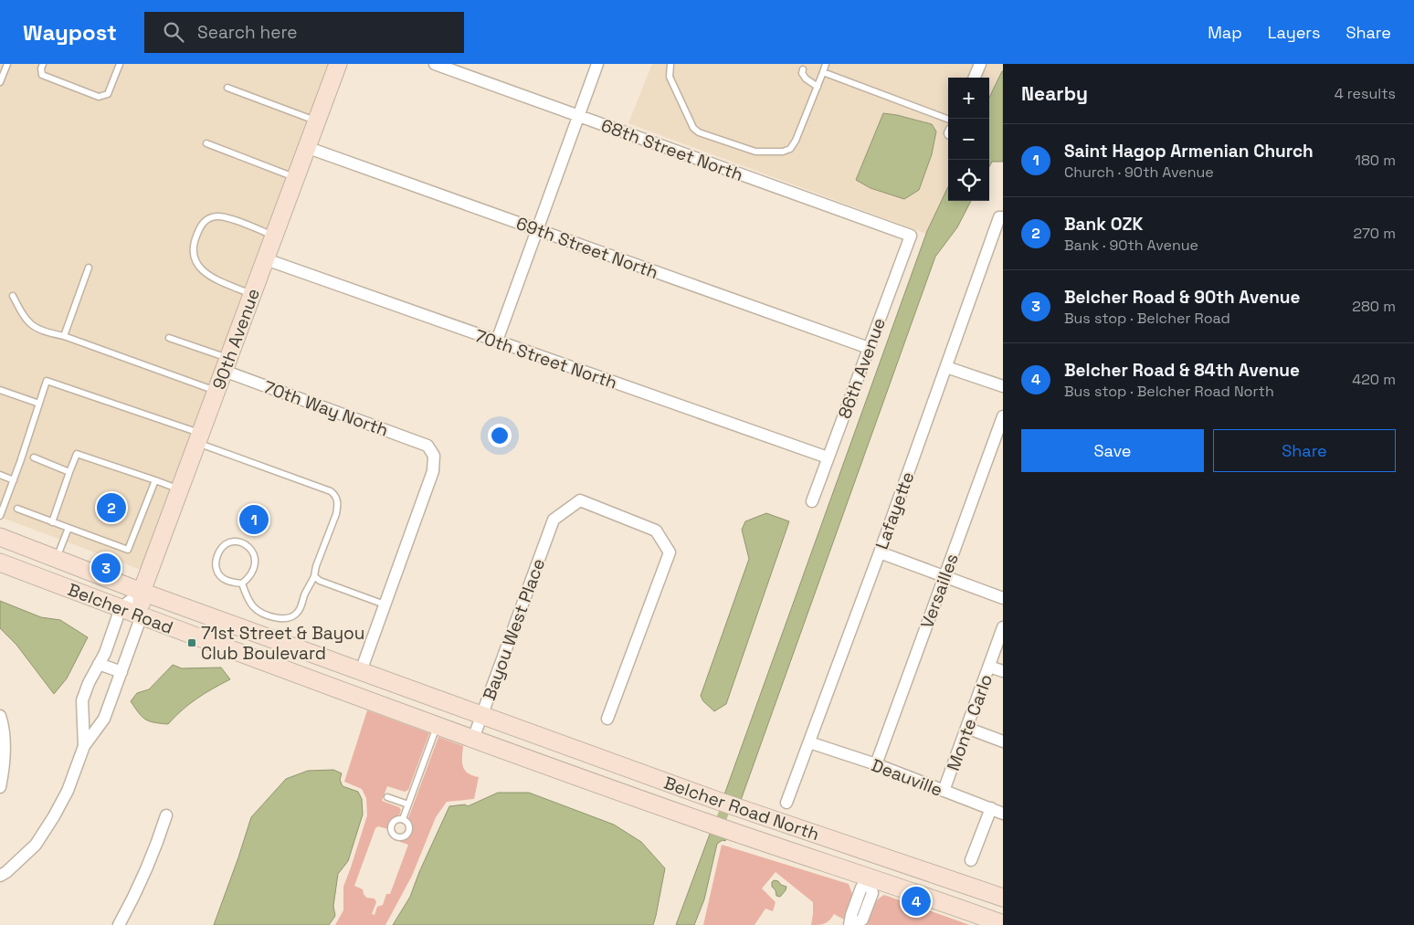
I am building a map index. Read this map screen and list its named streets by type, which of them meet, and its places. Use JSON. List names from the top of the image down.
{
  "streets": {
    "main road": ["90th Avenue", "Belcher Road", "Belcher Road North"],
    "street": [
      "68th Street North",
      "69th Street North",
      "70th Street North",
      "86th Avenue",
      "70th Way North",
      "Lafayette",
      "Versailles",
      "Bayou West Place",
      "Monte Carlo",
      "Deauville"
    ]
  },
  "crossings": [
    ["68th Street North", "86th Avenue"],
    ["69th Street North", "90th Avenue"],
    ["69th Street North", "86th Avenue"],
    ["90th Avenue", "70th Street North"],
    ["90th Avenue", "70th Way North"],
    ["90th Avenue", "Belcher Road"],
    ["70th Street North", "86th Avenue"],
    ["Lafayette", "Deauville"],
    ["Versailles", "Deauville"],
    ["Belcher Road", "Bayou West Place"],
    ["Belcher Road", "Belcher Road North"],
    ["Bayou West Place", "Belcher Road North"],
    ["Monte Carlo", "Deauville"]
  ],
  "places": {
    "transit": ["71st Street & Bayou Club Boulevard"]
  },
  "page": {
    "header": "Waypost",
    "search": "Search here",
    "nav": ["Map", "Layers", "Share"],
    "heading": ["Nearby", "4 results"],
    "map_buttons": ["+", "−"],
    "list": [
      {
        "mark": "1",
        "name": "Saint Hagop Armenian Church",
        "note": "Church · 90th Avenue",
        "value": "180 m"
      },
      {
        "mark": "2",
        "name": "Bank OZK",
        "note": "Bank · 90th Avenue",
        "value": "270 m"
      },
      {
        "mark": "3",
        "name": "Belcher Road & 90th Avenue",
        "note": "Bus stop · Belcher Road",
        "value": "280 m"
      },
      {
        "mark": "4",
        "name": "Belcher Road & 84th Avenue",
        "note": "Bus stop · Belcher Road North",
        "value": "420 m"
      }
    ],
    "buttons": ["Save", "Share"],
    "pins": [
      "2",
      "1",
      "3",
      "4"
    ]
  }
}
